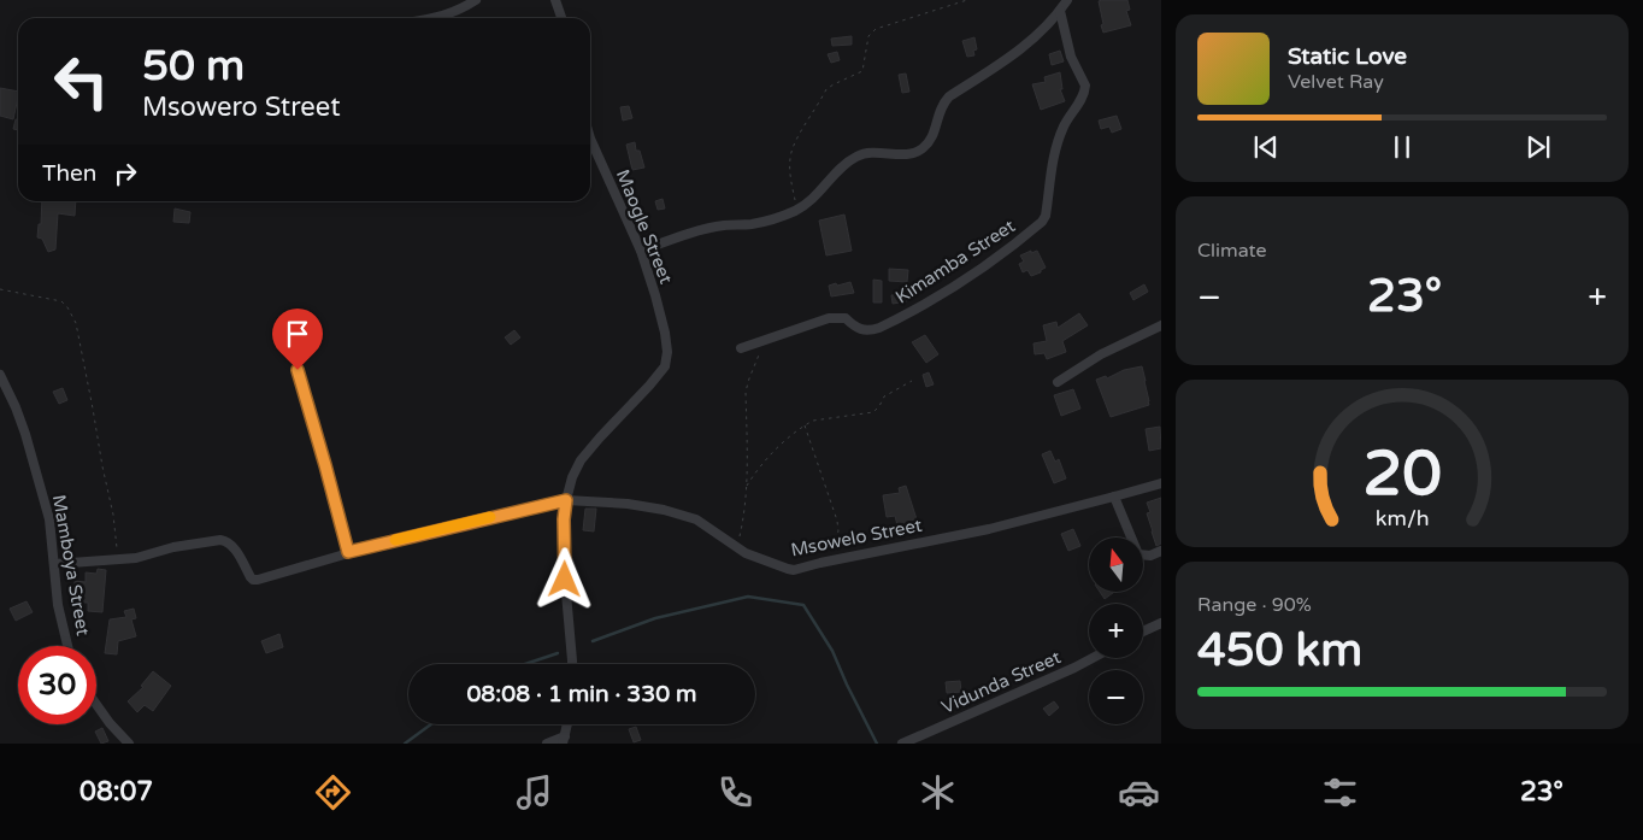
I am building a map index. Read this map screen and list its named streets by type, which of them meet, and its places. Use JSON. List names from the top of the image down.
{
  "streets": {
    "street": [
      "Maogle Street",
      "Kimamba Street",
      "Msowelo Street",
      "Mamboya Street",
      "Vidunda Street"
    ]
  },
  "crossings": [
    ["Maogle Street", "Msowelo Street"]
  ],
  "north": "top",
  "page": {
    "turn": ["50 m", "Msowero Street"],
    "song": ["Static Love", "Velvet Ray"],
    "then": "Then",
    "tile": [
      "Climate",
      ["Range · 90%", "450 km"]
    ],
    "heat": ["−", "23°", "+"],
    "map_buttons": ["+", "−"],
    "limit": "30",
    "trip": "08:08 · 1 min · 330 m",
    "tabs": ["08:07", "23°"],
    "gauge": ["20", "km/h"]
  }
}
